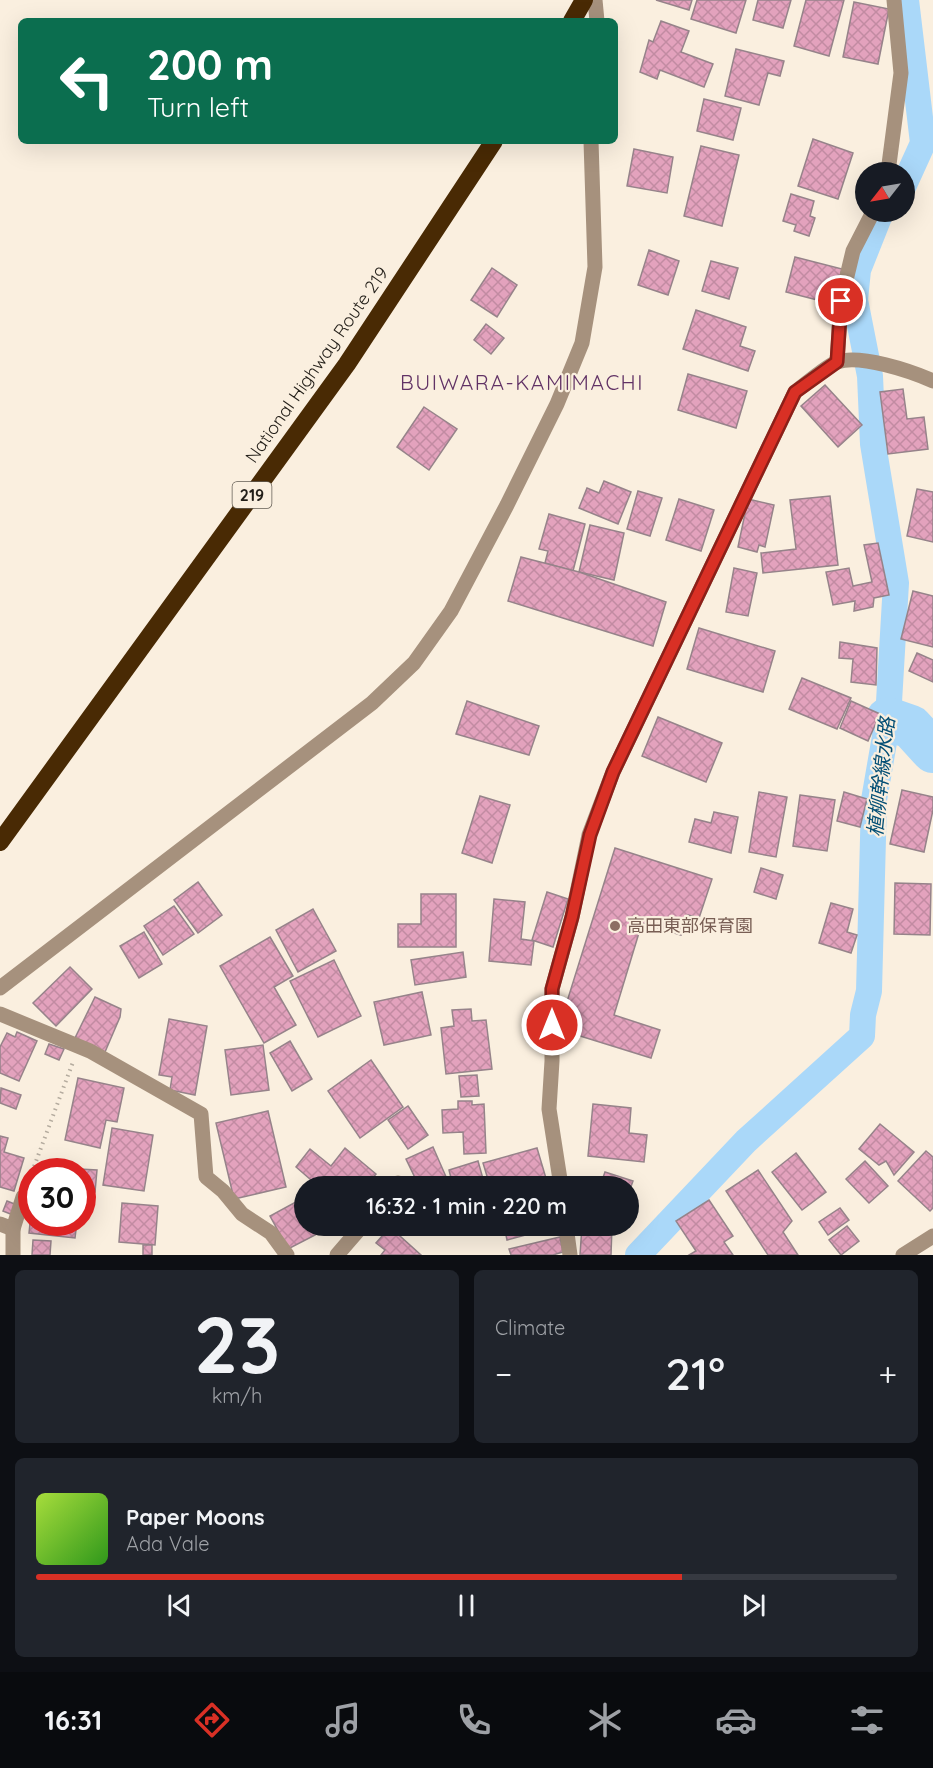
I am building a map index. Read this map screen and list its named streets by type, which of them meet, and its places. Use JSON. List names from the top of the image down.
{
  "streets": {
    "highway": ["National Highway Route 219", "219"]
  },
  "districts": ["BUIWARA-KAMIMACHI"],
  "water": ["植柳幹線水路"],
  "places": ["高田東部保育園"],
  "north": "bottom left",
  "page": {
    "turn": ["200 m", "Turn left"],
    "limit": "30",
    "trip": "16:32 · 1 min · 220 m",
    "tile": [
      ["23", "km/h"],
      "Climate"
    ],
    "heat": ["−", "21°", "+"],
    "song": ["Paper Moons", "Ada Vale"],
    "tabs": "16:31"
  }
}
